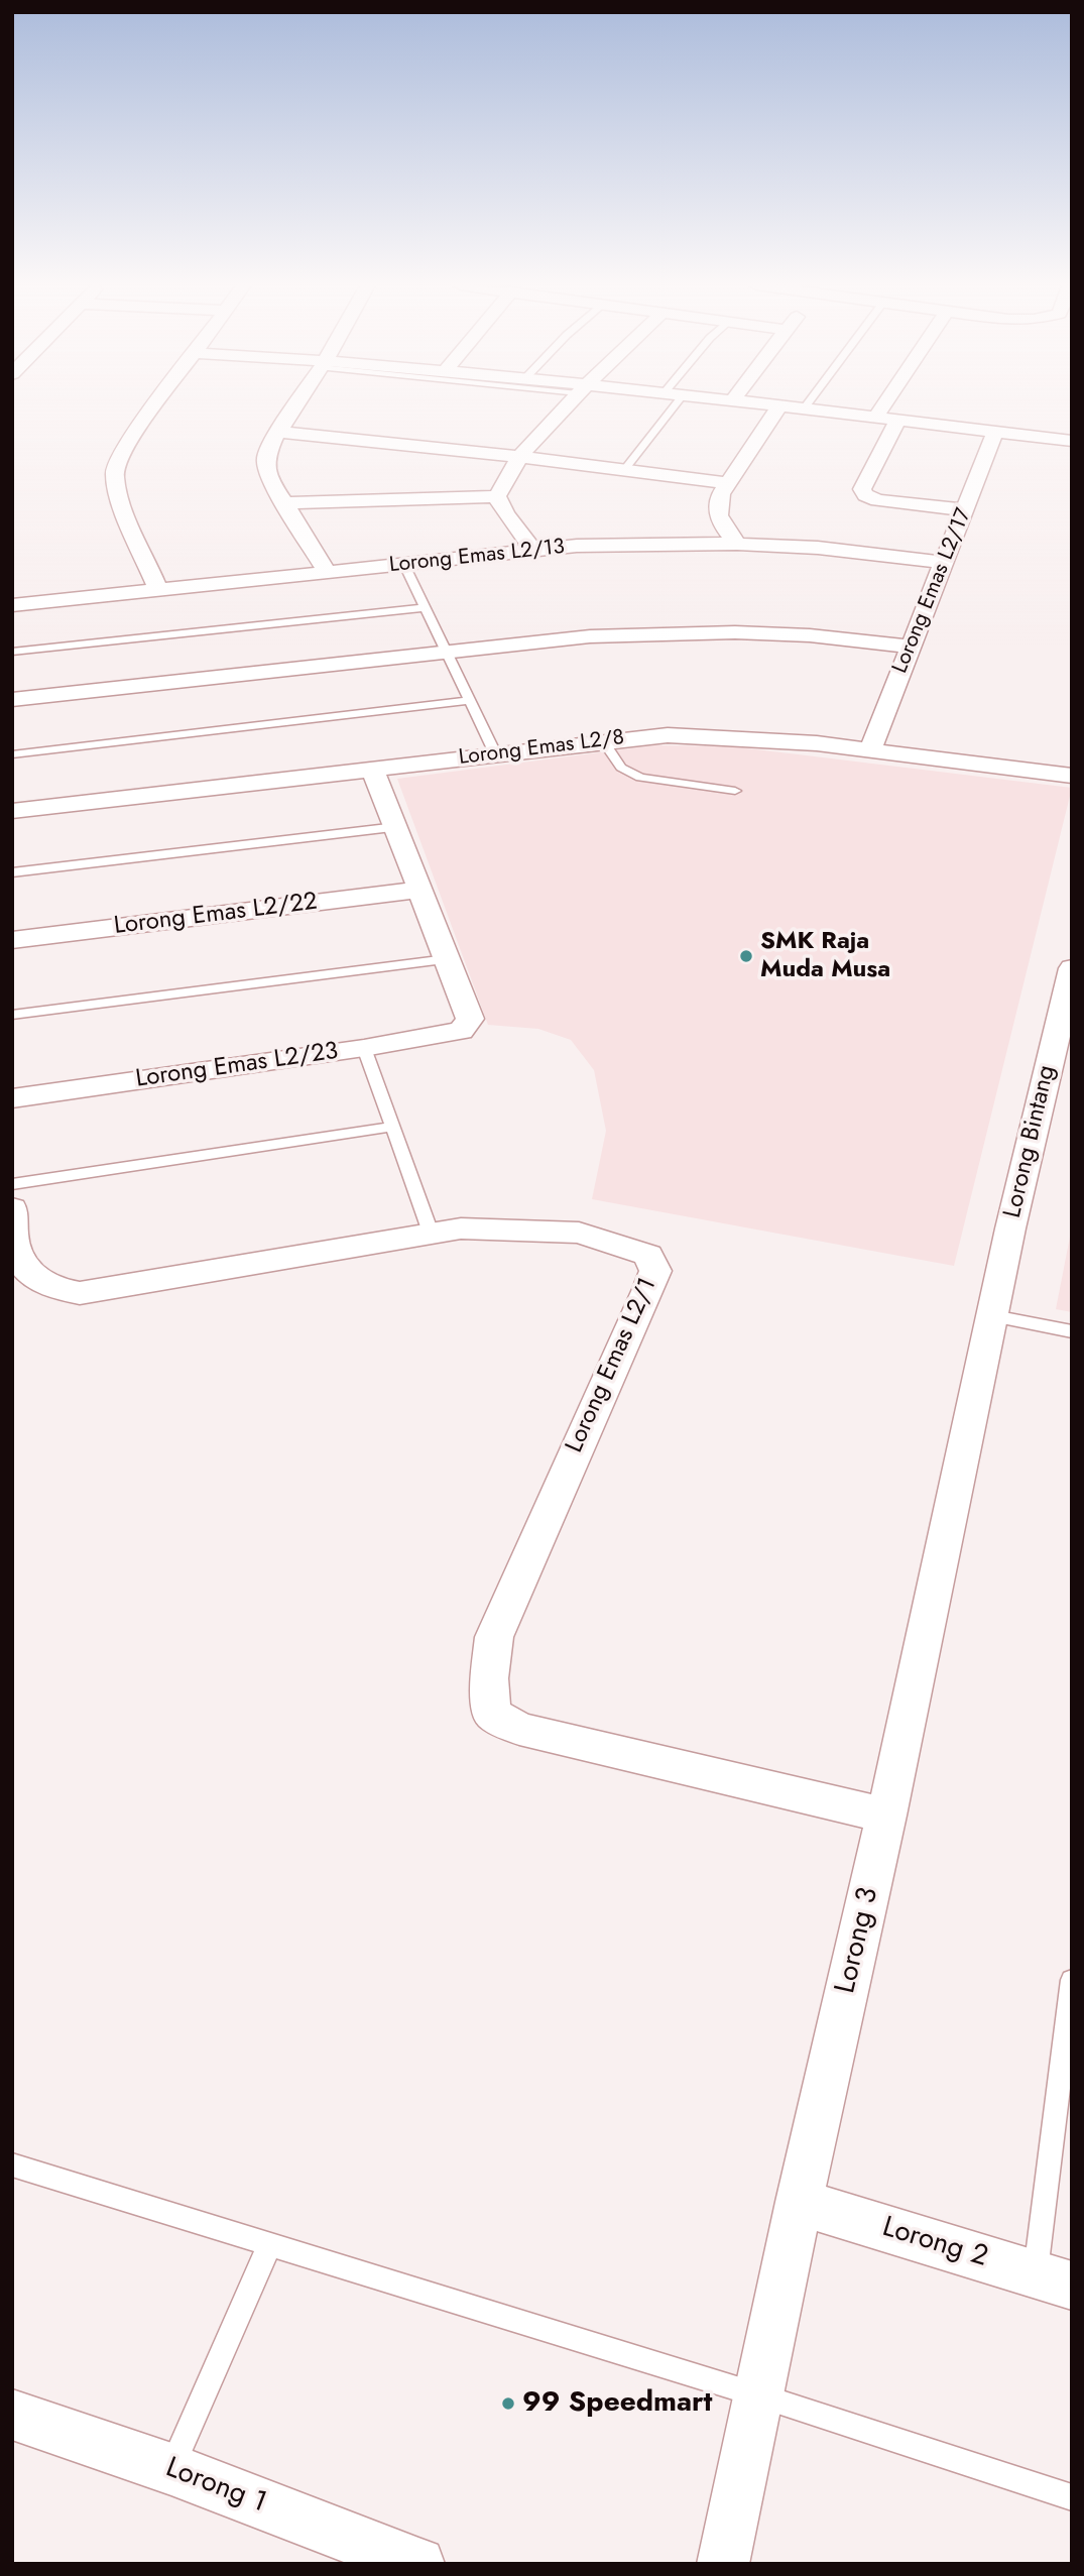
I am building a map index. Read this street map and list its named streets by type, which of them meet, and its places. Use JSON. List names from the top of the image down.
{
  "streets": {
    "street": [
      "Lorong Emas L2/13",
      "Lorong Emas L2/17",
      "Lorong Emas L2/8",
      "Lorong Emas L2/22",
      "Lorong Emas L2/23",
      "Lorong Bintang",
      "Lorong Emas L2/1",
      "Lorong 3",
      "Lorong 2",
      "Lorong 1"
    ]
  },
  "crossings": [
    ["Lorong Emas L2/13", "Lorong Emas L2/17"],
    ["Lorong Emas L2/17", "Lorong Emas L2/8"],
    ["Lorong Bintang", "Lorong 3"],
    ["Lorong Emas L2/1", "Lorong 3"],
    ["Lorong 3", "Lorong 2"]
  ],
  "places": ["SMK Raja Muda Musa", "99 Speedmart"]
}
